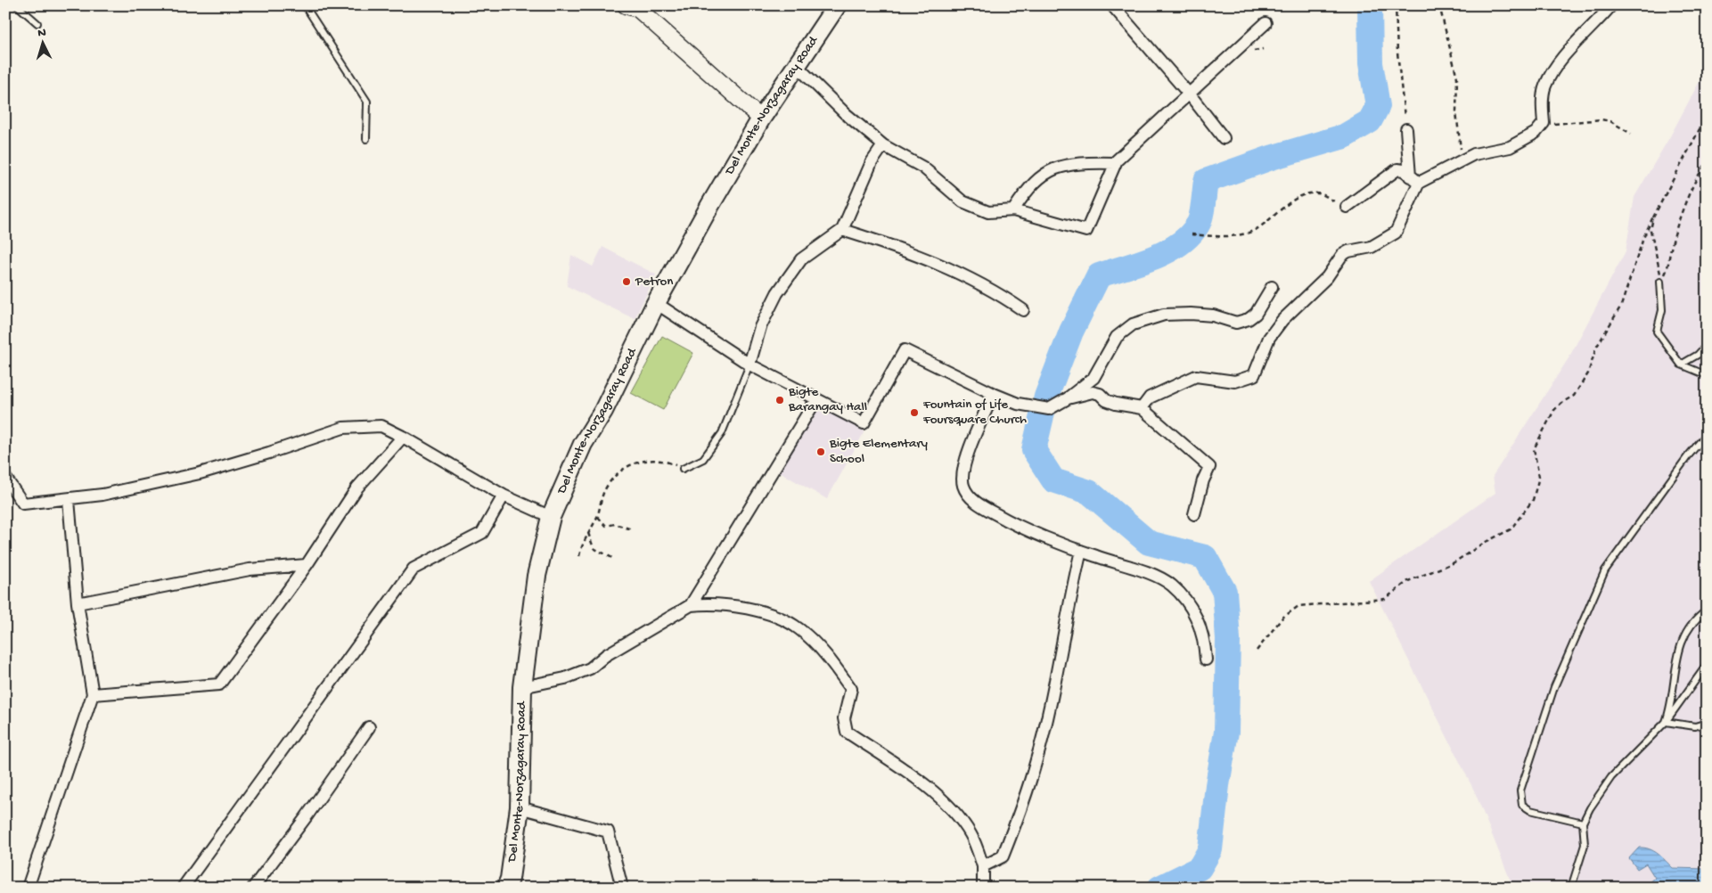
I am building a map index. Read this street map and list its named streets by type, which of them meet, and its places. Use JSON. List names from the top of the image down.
{
  "streets": {
    "main road": ["Del Monte-Norzagaray Road"]
  },
  "places": [
    "Petron",
    "Bigte Barangay Hall",
    "Fountain of Life Foursquare Church",
    "Bigte Elementary School"
  ],
  "north": "top"
}
